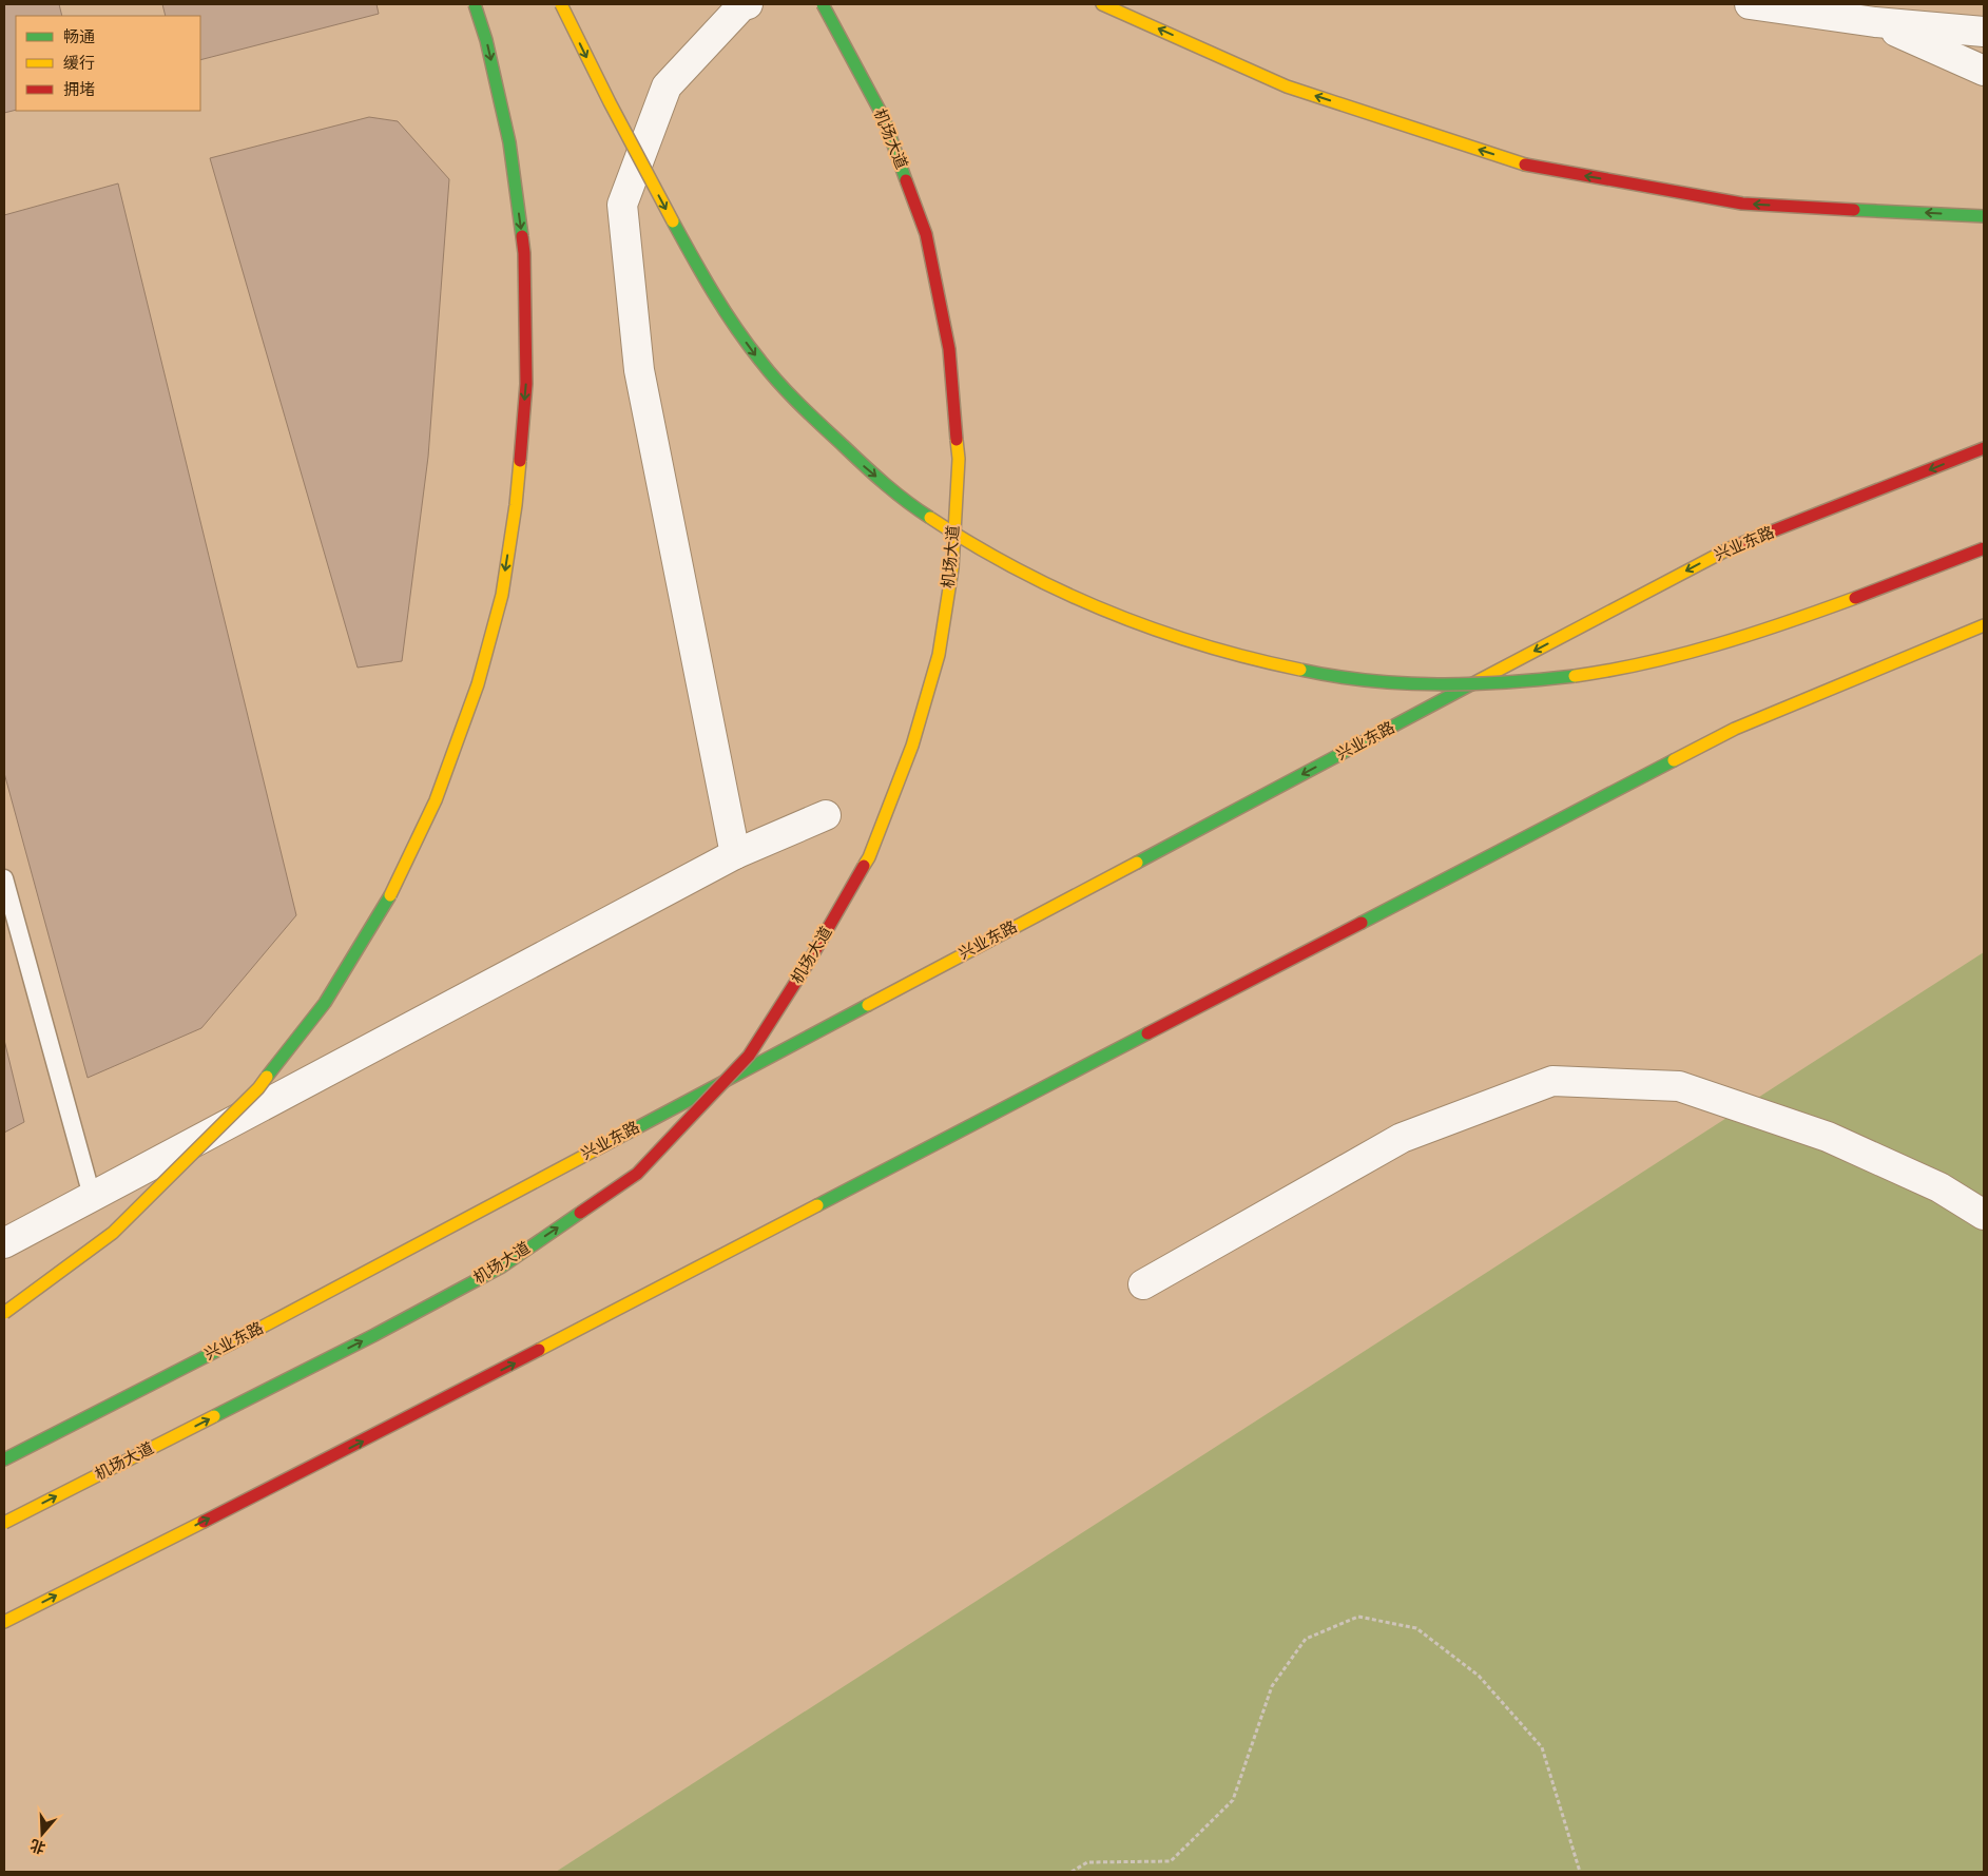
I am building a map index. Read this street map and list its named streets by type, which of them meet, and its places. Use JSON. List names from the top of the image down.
{
  "streets": {
    "main road": ["机场大道", "兴业东路"]
  },
  "one_way": ["机场大道", "兴业东路"],
  "legend": ["畅通", "缓行", "拥堵"],
  "north": "bottom"
}
